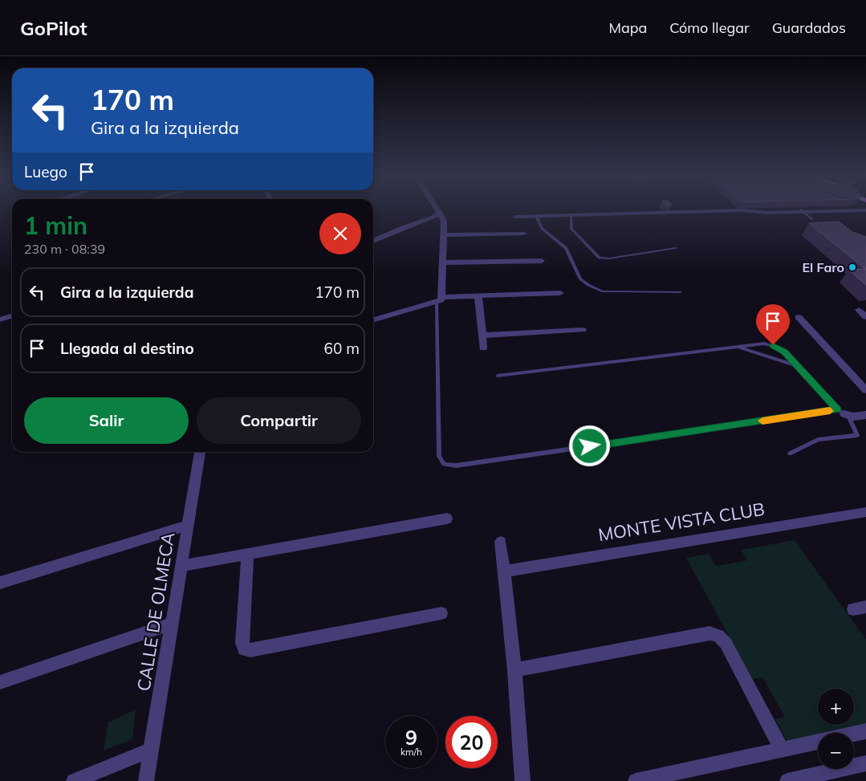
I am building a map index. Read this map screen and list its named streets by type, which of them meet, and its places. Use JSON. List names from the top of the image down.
{
  "streets": {
    "street": ["MONTE VISTA CLUB", "CALLE DE OLMECA"]
  },
  "places": ["El Faro"],
  "page": {
    "header": "GoPilot",
    "nav": ["Mapa", "Cómo llegar", "Guardados"],
    "turn": ["170 m", "Gira a la izquierda"],
    "then": "Luego",
    "heading": ["1 min", "230 m · 08:39"],
    "list": [
      {
        "name": "Gira a la izquierda",
        "value": "170 m"
      },
      {
        "name": "Llegada al destino",
        "value": "60 m"
      }
    ],
    "buttons": ["Salir", "Compartir"],
    "map_buttons": ["+", "−"],
    "speed": "9 km/h",
    "limit": "20"
  }
}
